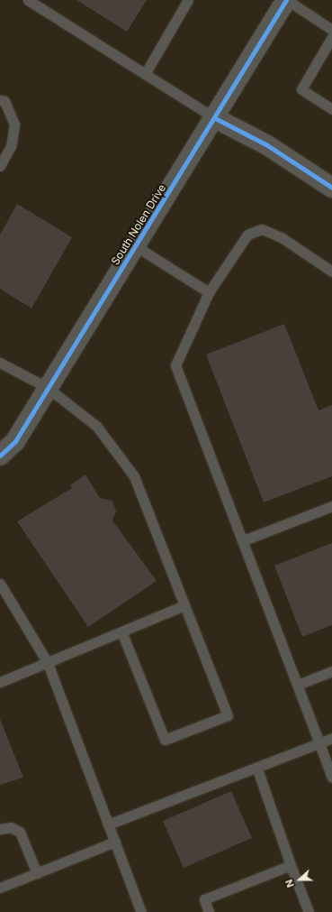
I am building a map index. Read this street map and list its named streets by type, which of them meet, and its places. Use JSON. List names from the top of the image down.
{
  "streets": {
    "street": ["South Nolen Drive"]
  },
  "north": "left"
}
